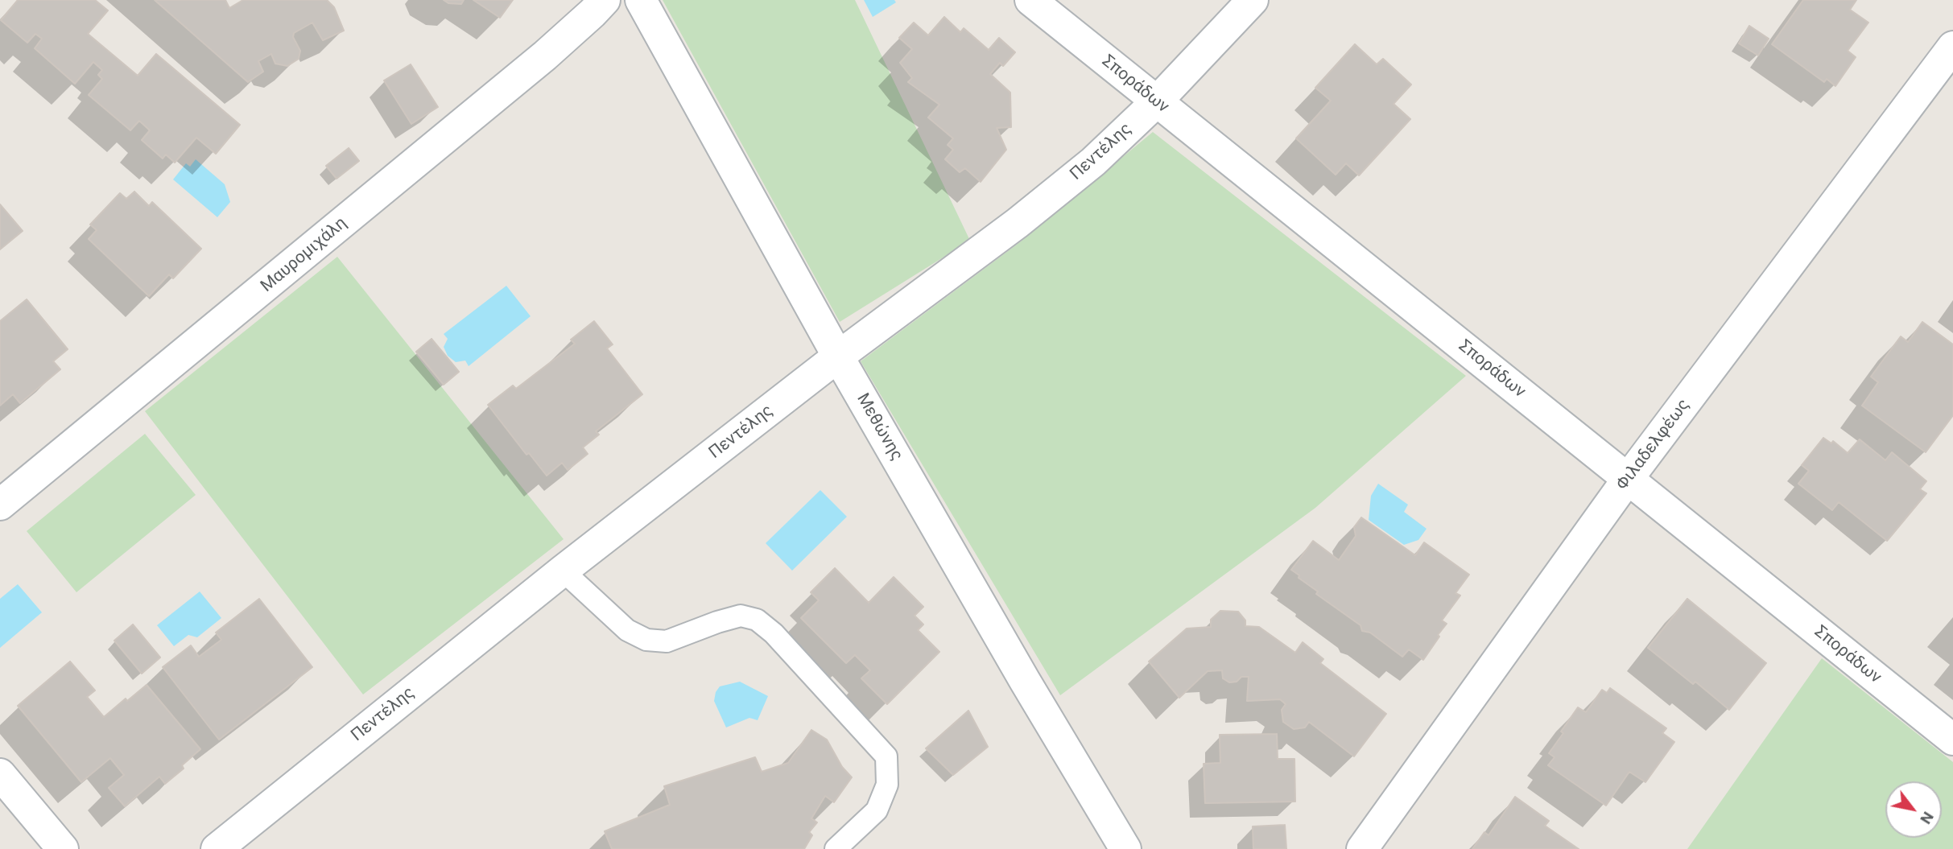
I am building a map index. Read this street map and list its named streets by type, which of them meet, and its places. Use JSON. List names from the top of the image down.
{
  "streets": {
    "street": [
      "Σποράδων",
      "Πεντέλης",
      "Μαυρομιχάλη",
      "Μεθώνης",
      "Φιλαδελφέως"
    ]
  },
  "crossings": [
    ["Σποράδων", "Πεντέλης"],
    ["Σποράδων", "Φιλαδελφέως"],
    ["Πεντέλης", "Μεθώνης"]
  ],
  "north": "bottom right"
}
